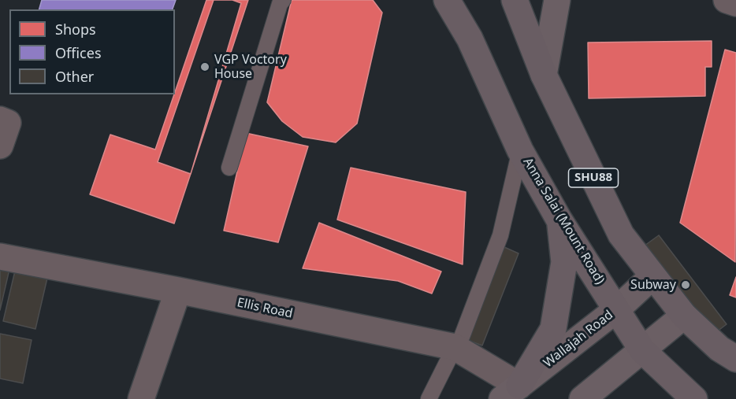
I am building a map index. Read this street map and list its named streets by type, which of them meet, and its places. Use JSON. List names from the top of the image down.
{
  "streets": {
    "main road": ["SHU88", "Anna Salai (Mount Road)", "Wallajah Road"],
    "street": ["Ellis Road"]
  },
  "crossings": [
    ["SHU88", "Wallajah Road"],
    ["Anna Salai (Mount Road)", "Wallajah Road"],
    ["Ellis Road", "Wallajah Road"]
  ],
  "places": ["VGP Voctory House", "Subway"],
  "legend": ["Shops", "Offices", "Other"]
}
